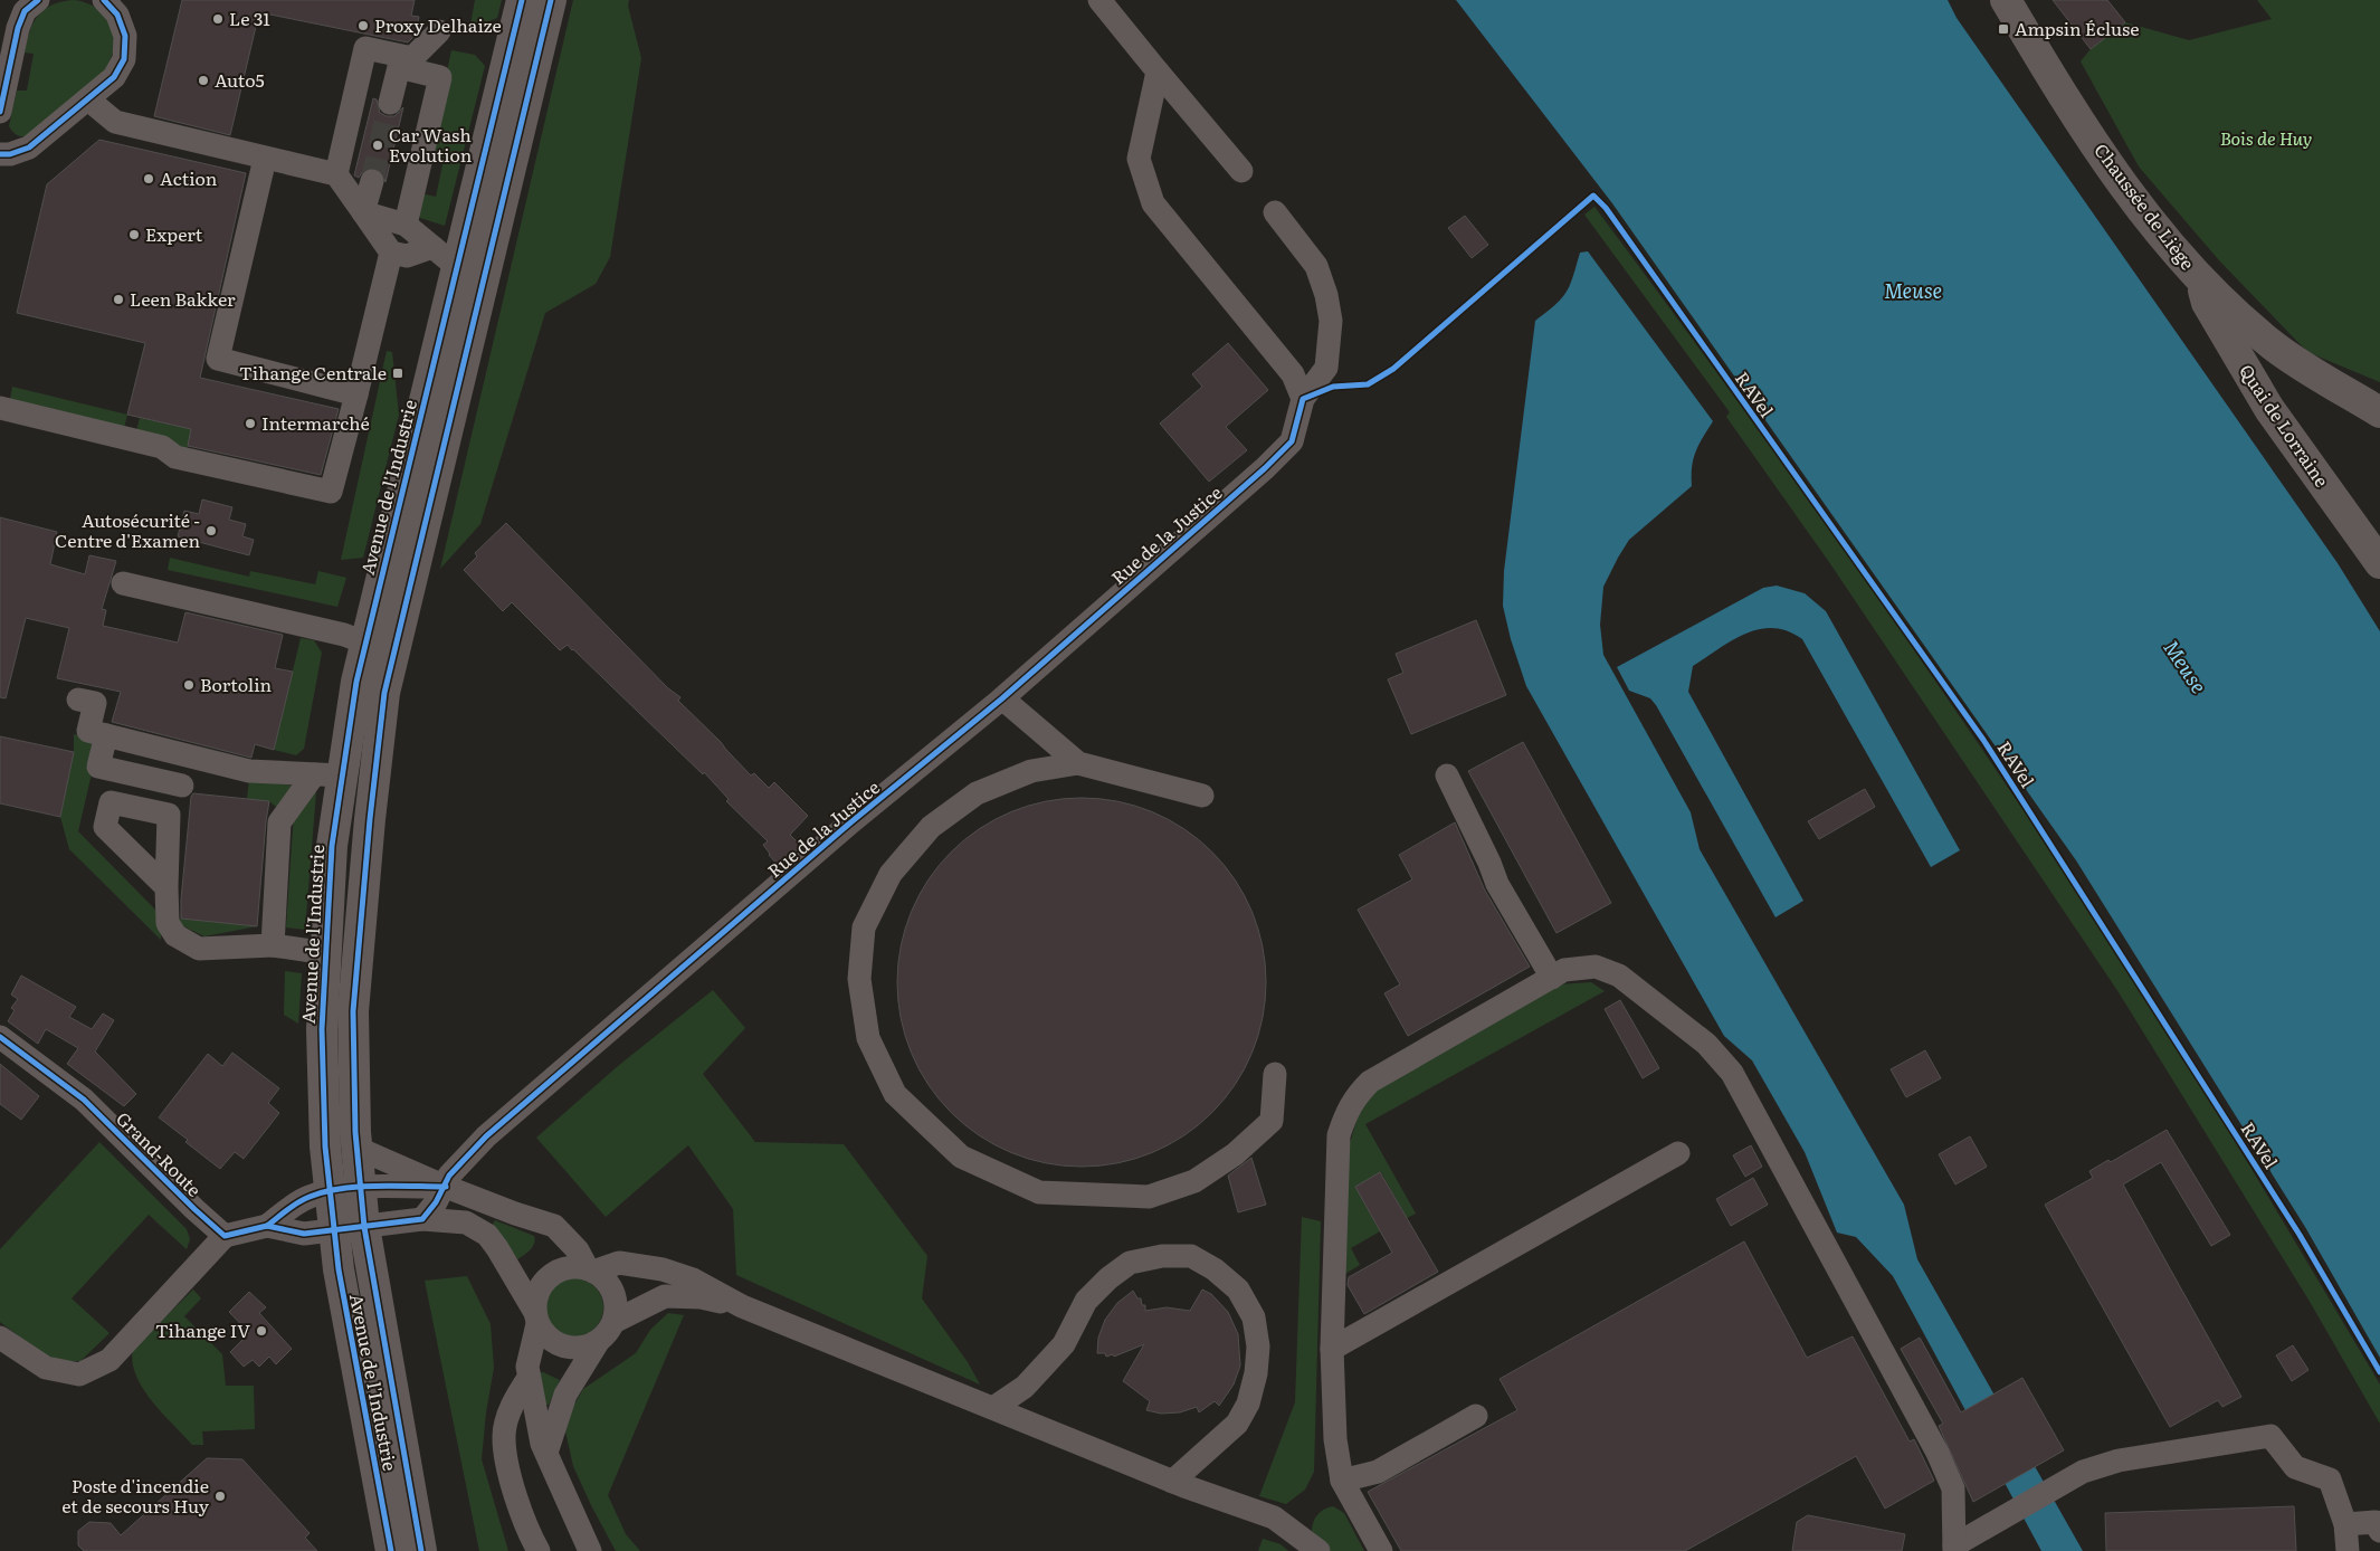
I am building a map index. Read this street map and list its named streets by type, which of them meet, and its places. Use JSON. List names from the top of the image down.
{
  "streets": {
    "main road": ["Chaussée de Liège", "Quai de Lorraine", "Avenue de l'Industrie"],
    "street": ["Rue de la Justice", "Grand-Route"],
    "cycle path": ["RAVel"]
  },
  "crossings": [
    ["Chaussée de Liège", "Quai de Lorraine"]
  ],
  "water": ["Meuse"],
  "parks": ["Bois de Huy"],
  "places": {
    "other": [
      "Le 31",
      "Proxy Delhaize",
      "Auto5",
      "Car Wash Evolution",
      "Action",
      "Expert",
      "Leen Bakker",
      "Intermarché",
      "Autosécurité - Centre d'Examen",
      "Bortolin",
      "Tihange IV",
      "Poste d'incendie et de secours Huy"
    ],
    "transit": ["Ampsin Écluse", "Tihange Centrale"]
  }
}
